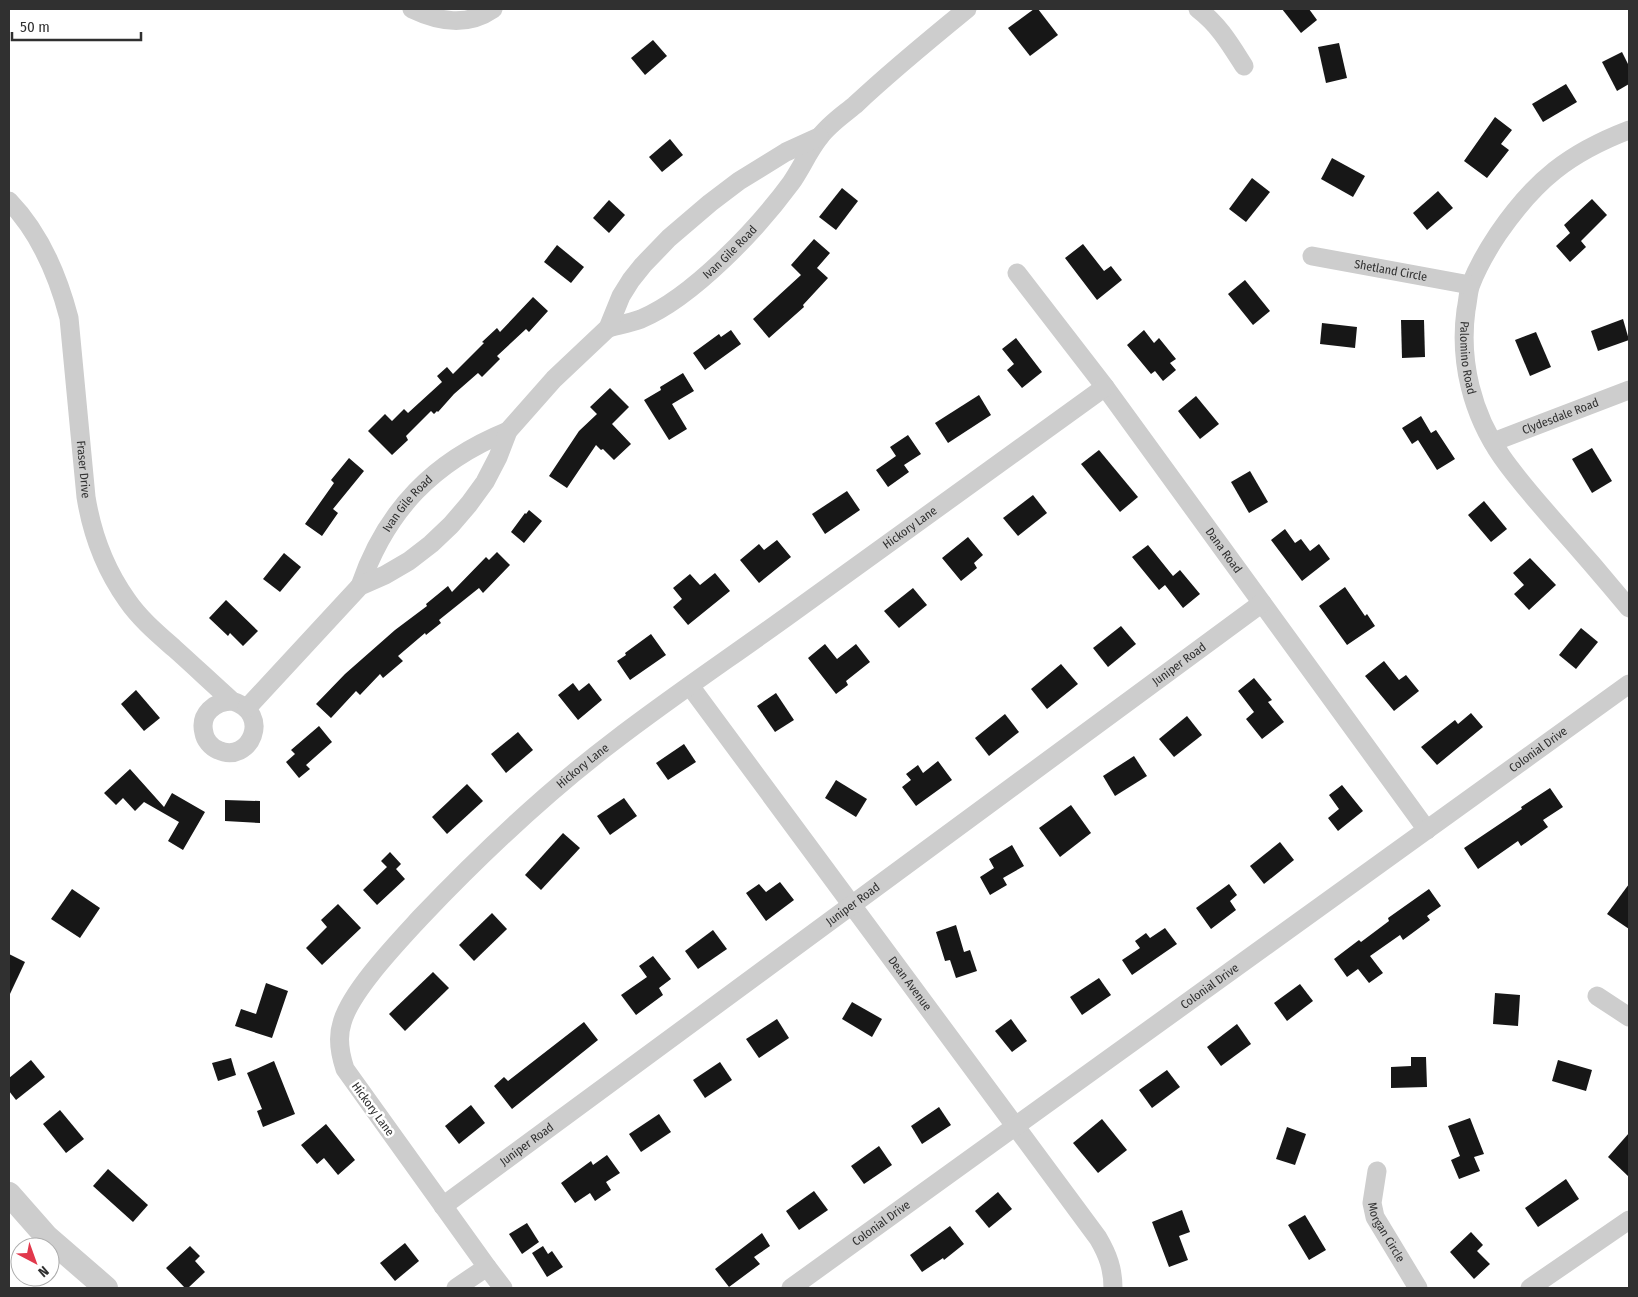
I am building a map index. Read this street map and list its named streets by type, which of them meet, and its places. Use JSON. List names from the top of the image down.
{
  "streets": {
    "street": [
      "Ivan Gile Road",
      "Shetland Circle",
      "Palomino Road",
      "Clydesdale Road",
      "Fraser Drive",
      "Hickory Lane",
      "Dana Road",
      "Juniper Road",
      "Colonial Drive",
      "Dean Avenue",
      "Morgan Circle"
    ]
  },
  "crossings": [
    ["Ivan Gile Road", "Fraser Drive"],
    ["Shetland Circle", "Palomino Road"],
    ["Palomino Road", "Clydesdale Road"],
    ["Hickory Lane", "Dana Road"],
    ["Hickory Lane", "Juniper Road"],
    ["Hickory Lane", "Dean Avenue"],
    ["Dana Road", "Juniper Road"],
    ["Dana Road", "Colonial Drive"],
    ["Juniper Road", "Dean Avenue"],
    ["Colonial Drive", "Dean Avenue"]
  ],
  "scale_bar": "50 m",
  "north": "bottom right"
}
